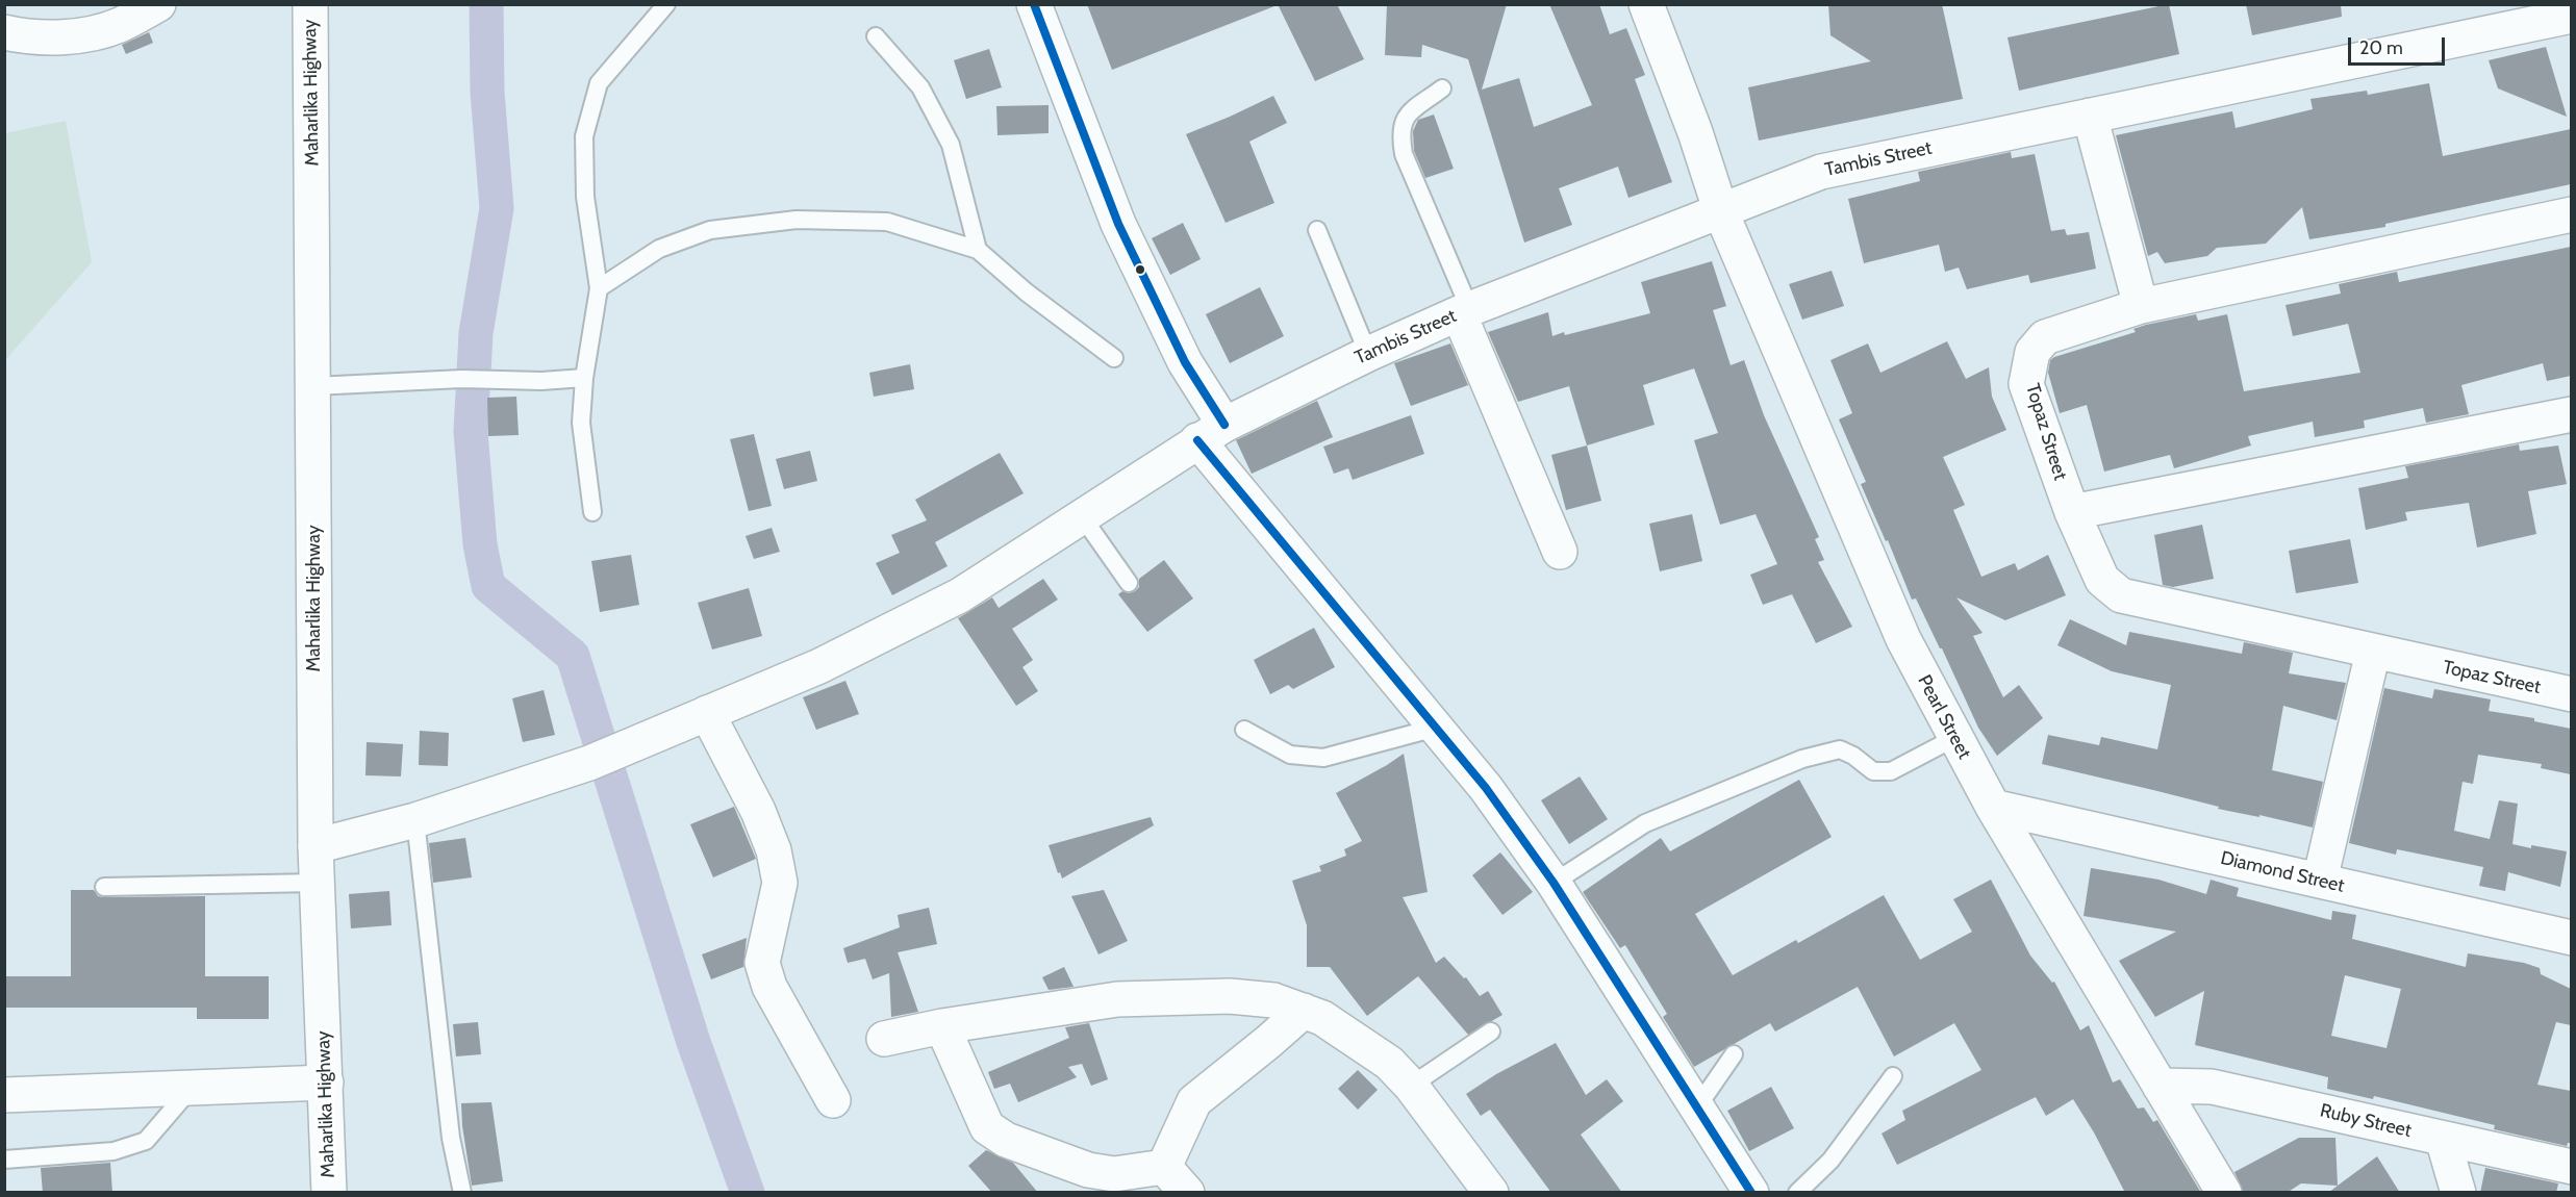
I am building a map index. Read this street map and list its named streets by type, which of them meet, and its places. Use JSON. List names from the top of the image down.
{
  "streets": {
    "main road": [
      "Maharlika Highway",
      "Tambis Street",
      "Topaz Street",
      "Pearl Street",
      "Diamond Street",
      "Ruby Street"
    ]
  },
  "crossings": [
    ["Maharlika Highway", "Tambis Street"],
    ["Tambis Street", "Pearl Street"],
    ["Pearl Street", "Diamond Street"],
    ["Pearl Street", "Ruby Street"]
  ],
  "scale_bar": "20 m"
}
